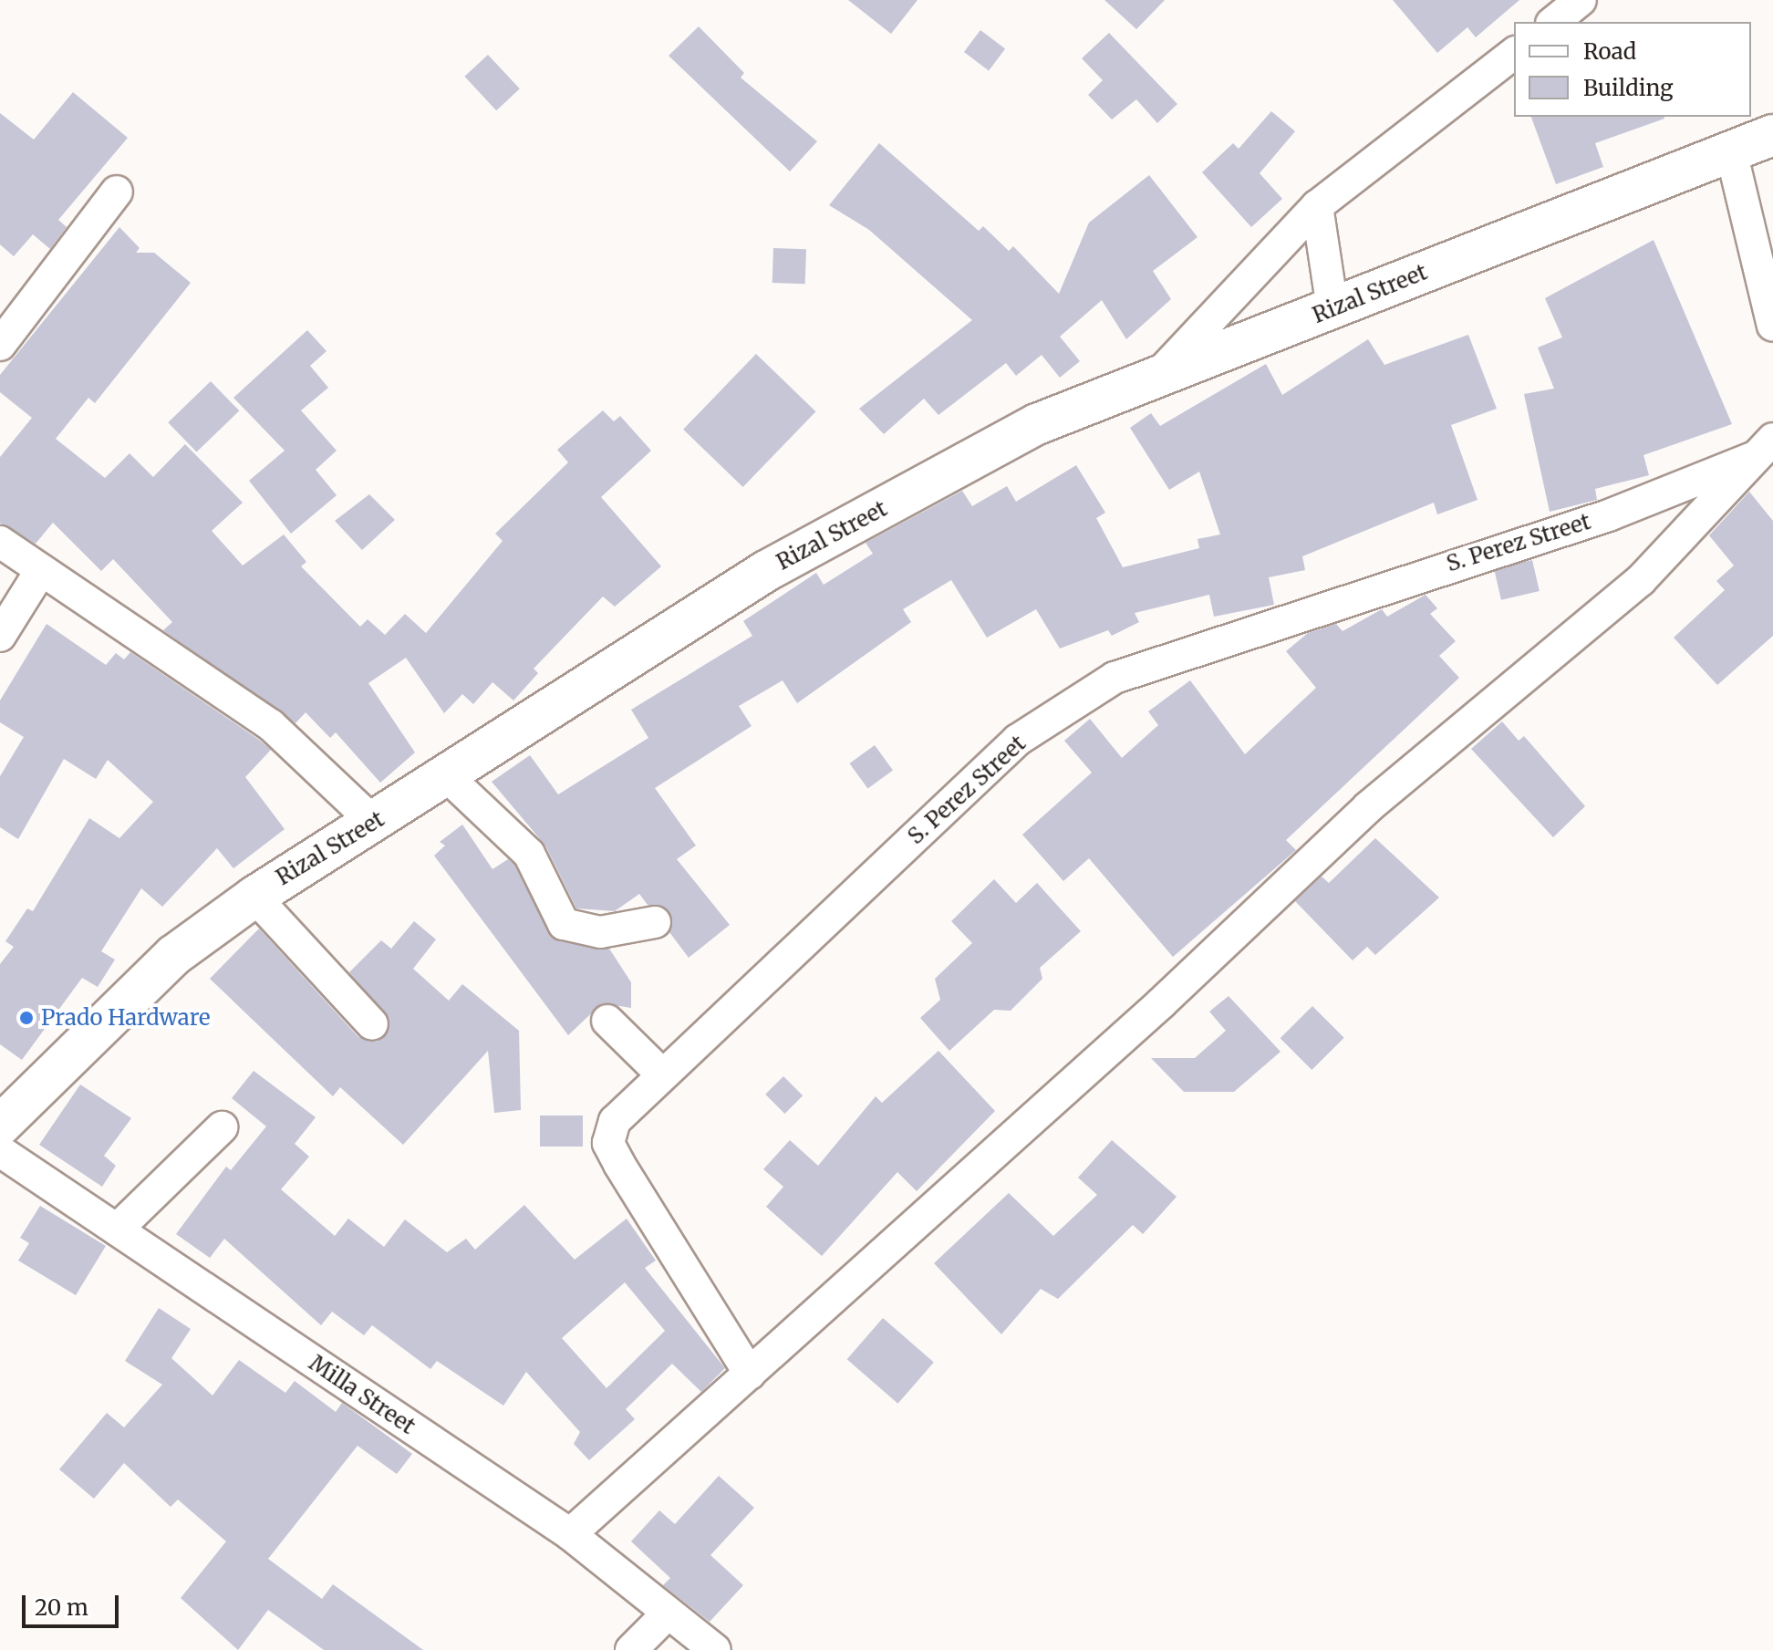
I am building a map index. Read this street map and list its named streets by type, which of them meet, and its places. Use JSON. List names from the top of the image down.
{
  "streets": {
    "street": ["Rizal Street", "S. Perez Street", "Milla Street"]
  },
  "places": ["Prado Hardware"],
  "legend": ["Road", "Building"],
  "scale_bar": "20 m"
}
